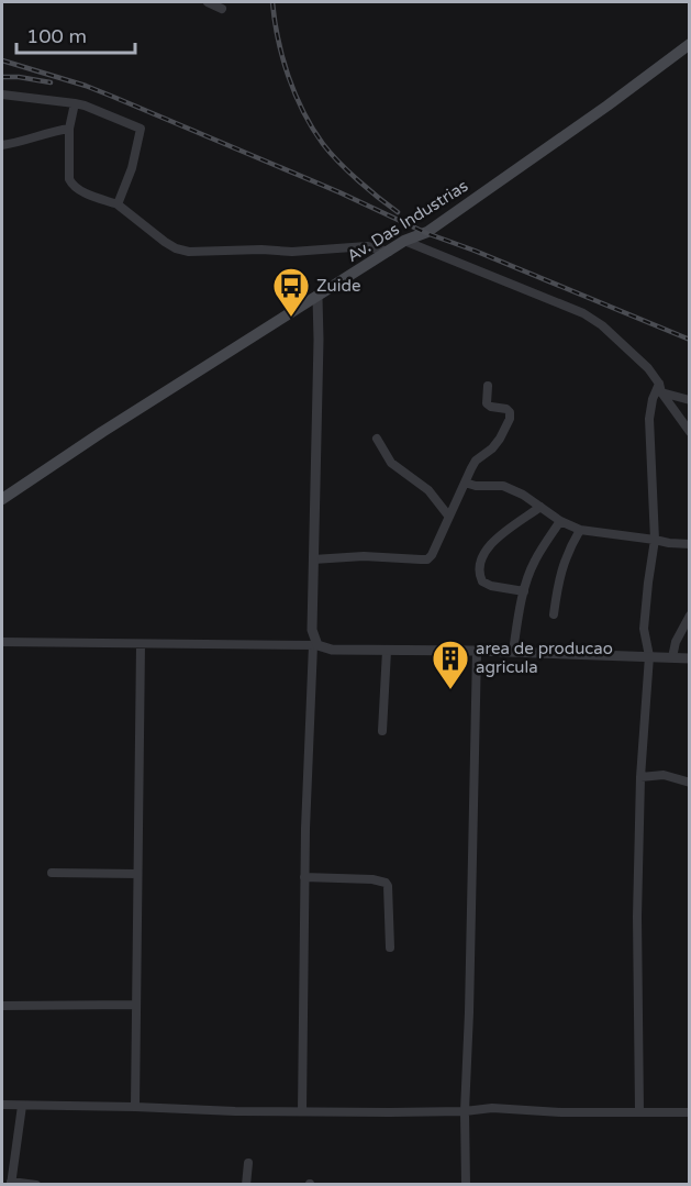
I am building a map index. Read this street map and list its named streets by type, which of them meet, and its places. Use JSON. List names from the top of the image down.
{
  "streets": {
    "main road": ["Av. Das Industrias"]
  },
  "places": {
    "bus stop": ["Zuide"],
    "building": ["area de producao agricula"]
  },
  "scale_bar": "100 m"
}
